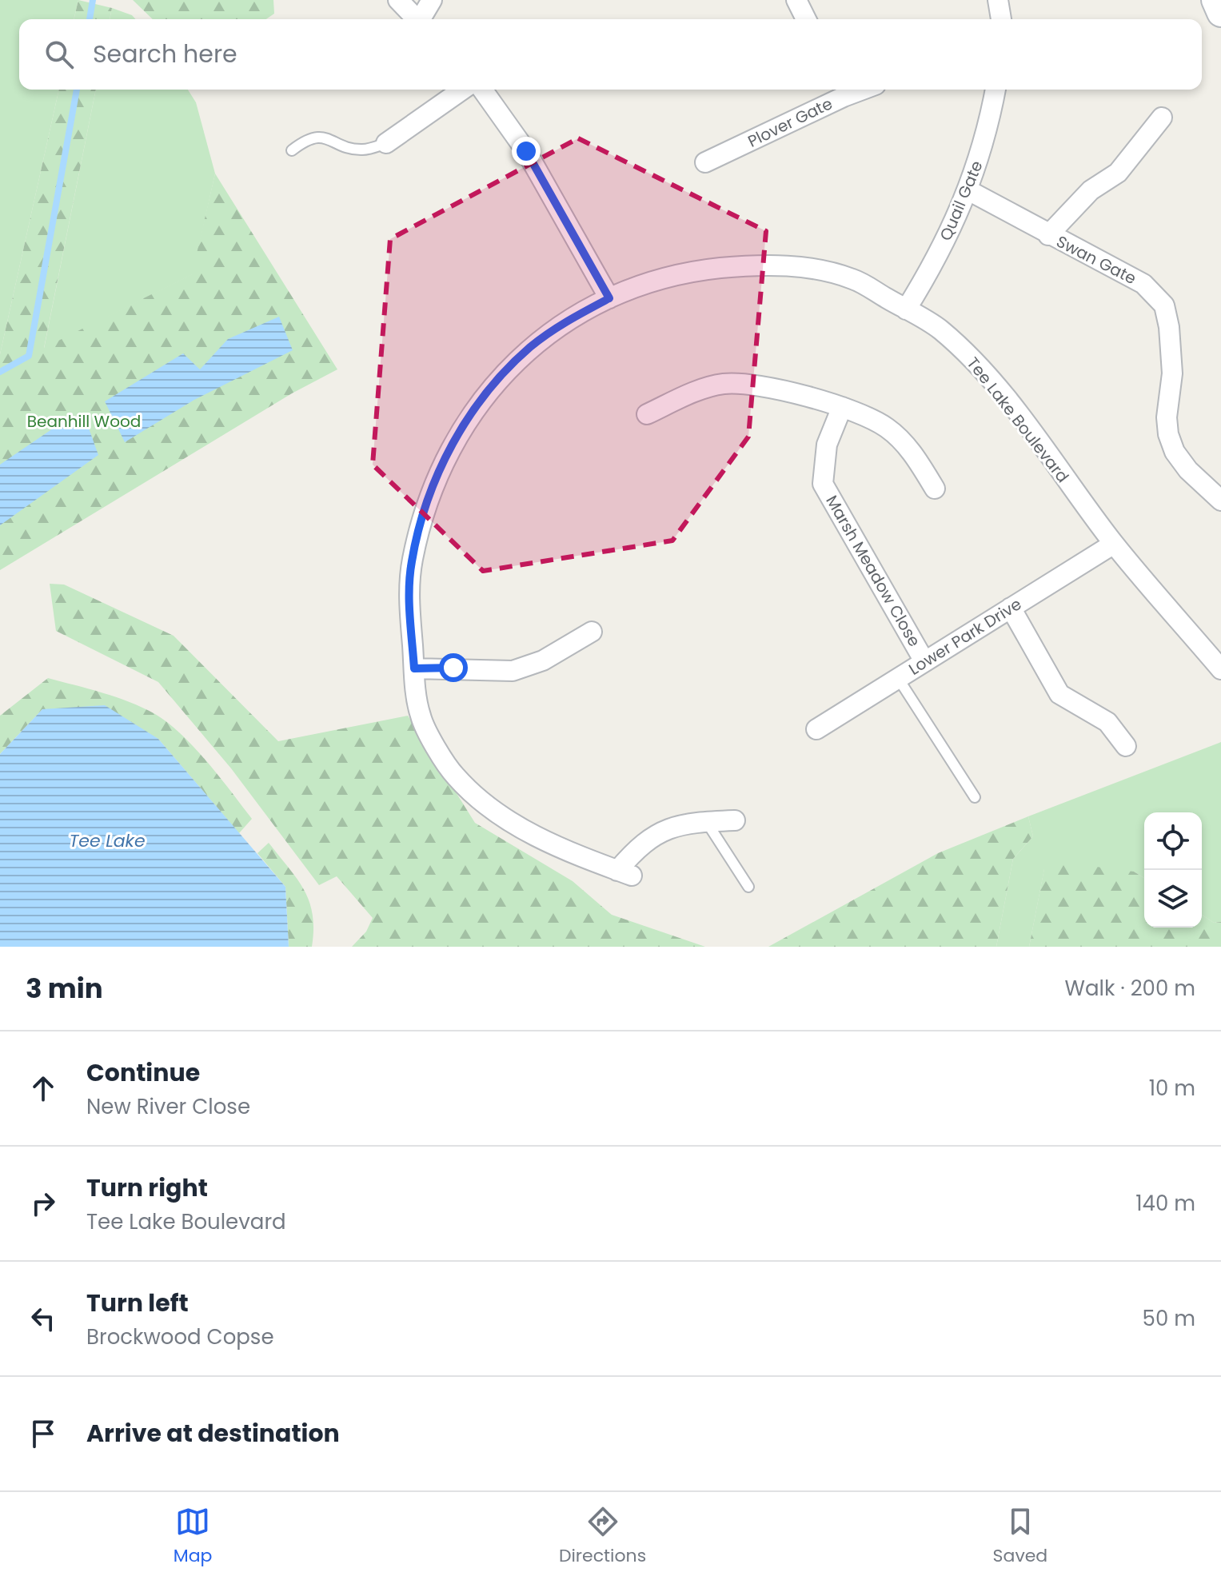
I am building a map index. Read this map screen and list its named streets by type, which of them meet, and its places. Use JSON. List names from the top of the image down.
{
  "streets": {
    "street": [
      "Plover Gate",
      "Quail Gate",
      "Swan Gate",
      "Tee Lake Boulevard",
      "Marsh Meadow Close",
      "Lower Park Drive"
    ]
  },
  "crossings": [
    ["Quail Gate", "Swan Gate"],
    ["Quail Gate", "Tee Lake Boulevard"],
    ["Tee Lake Boulevard", "Lower Park Drive"],
    ["Marsh Meadow Close", "Lower Park Drive"]
  ],
  "water": ["Tee Lake"],
  "parks": ["Beanhill Wood"],
  "page": {
    "search": "Search here",
    "heading": ["3 min", "Walk · 200 m"],
    "list": [
      ["Continue", "New River Close", "10 m"],
      ["Turn right", "Tee Lake Boulevard", "140 m"],
      ["Turn left", "Brockwood Copse", "50 m"],
      "Arrive at destination"
    ],
    "nav": ["Map", "Directions", "Saved"]
  }
}
